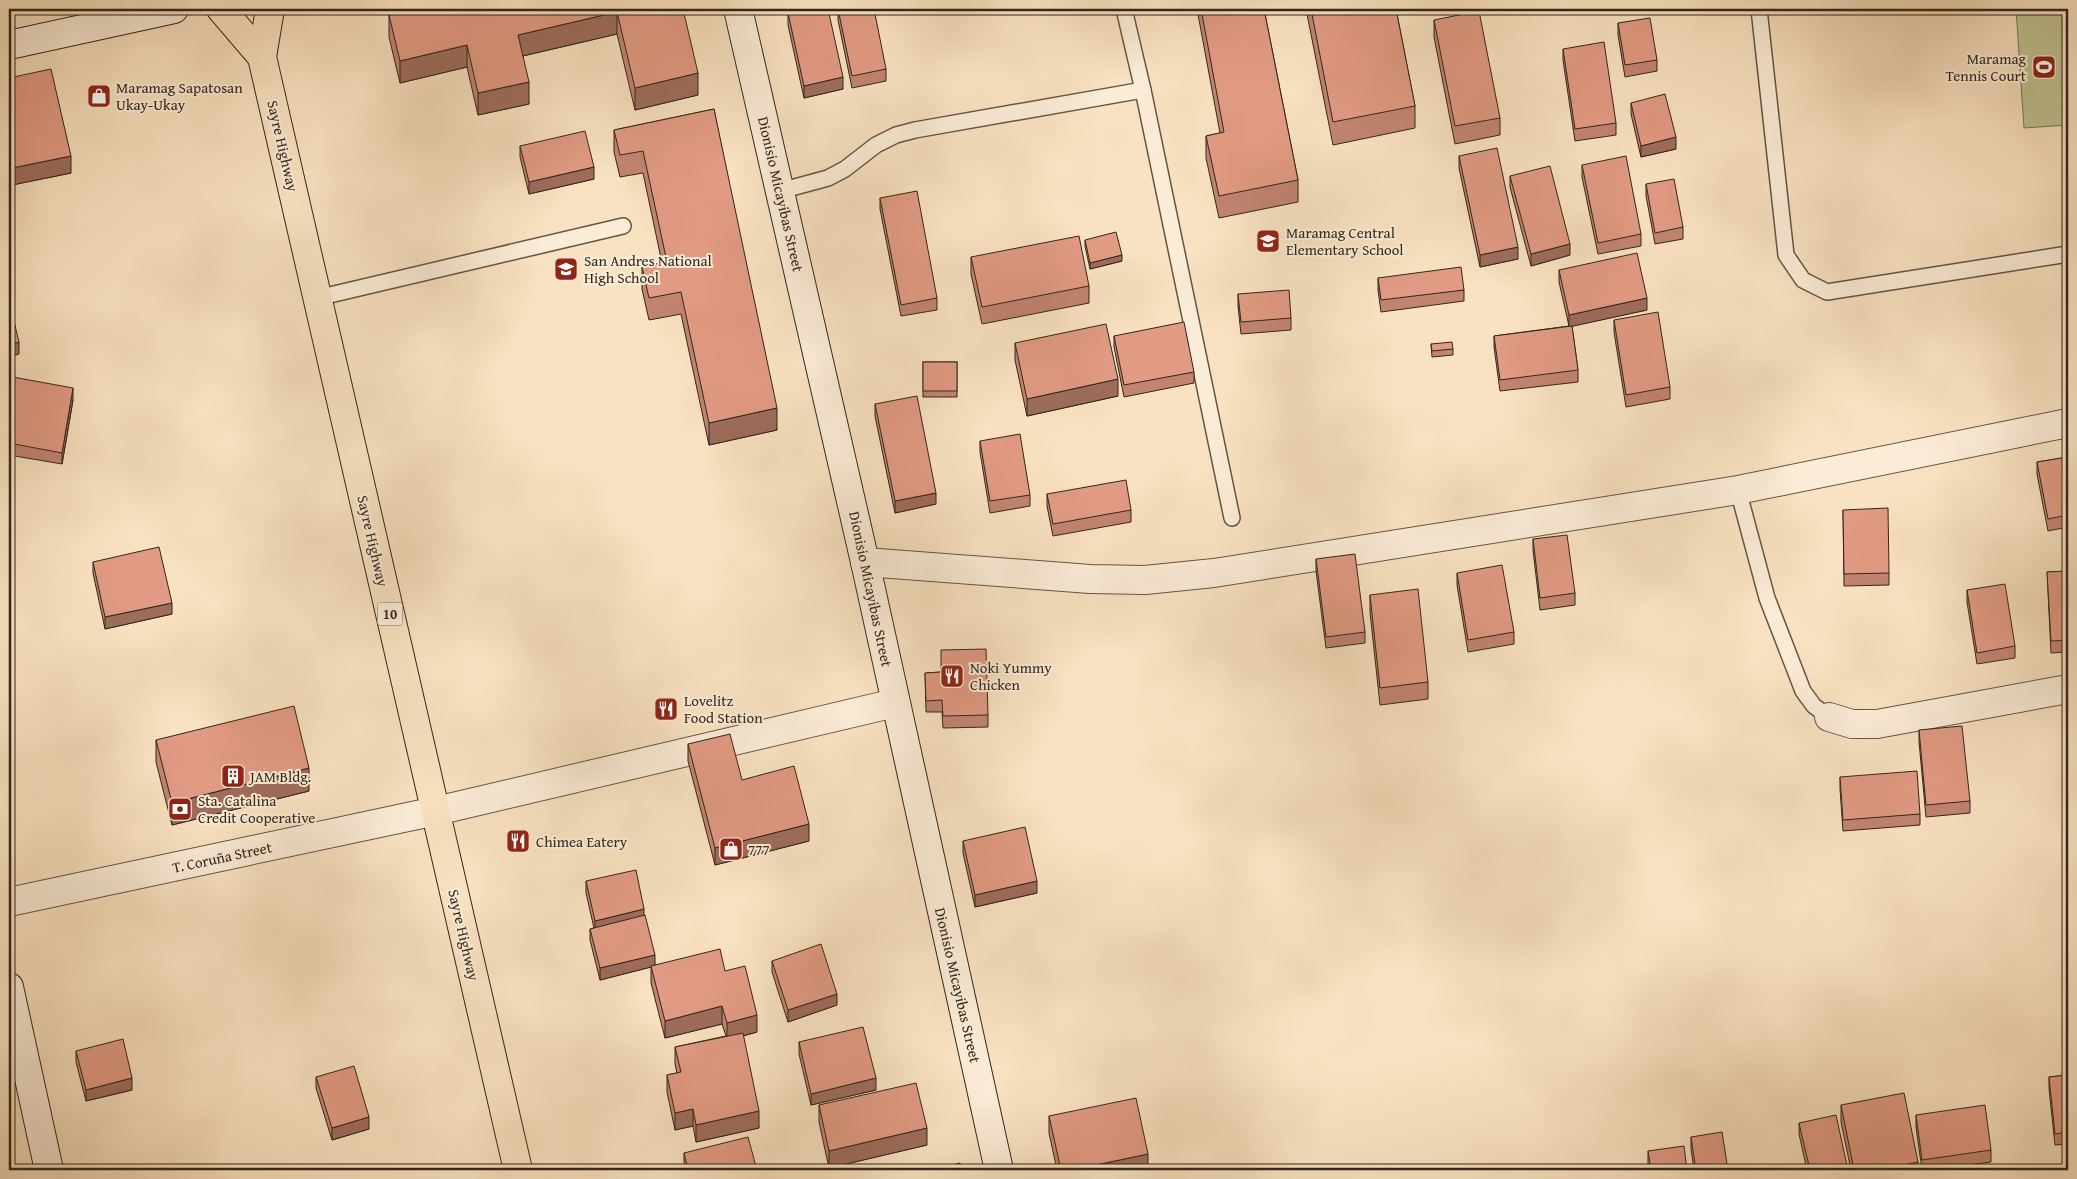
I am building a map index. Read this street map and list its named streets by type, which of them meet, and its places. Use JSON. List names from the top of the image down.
{
  "streets": {
    "highway": ["Sayre Highway", "10"],
    "street": ["Dionisio Micayibas Street", "T. Coruña Street"]
  },
  "crossings": [
    ["Sayre Highway", "T. Coruña Street"],
    ["Dionisio Micayibas Street", "T. Coruña Street"]
  ],
  "places": {
    "sports": ["Maramag Tennis Court"],
    "shop": ["Maramag Sapatosan Ukay-Ukay", "777"],
    "school or university": ["Maramag Central Elementary School", "San Andres National High School"],
    "restaurant": ["Noki Yummy Chicken", "Lovelitz Food Station", "Chimea Eatery"],
    "building": ["JAM Bldg."],
    "bank": ["Sta. Catalina Credit Cooperative"]
  }
}
